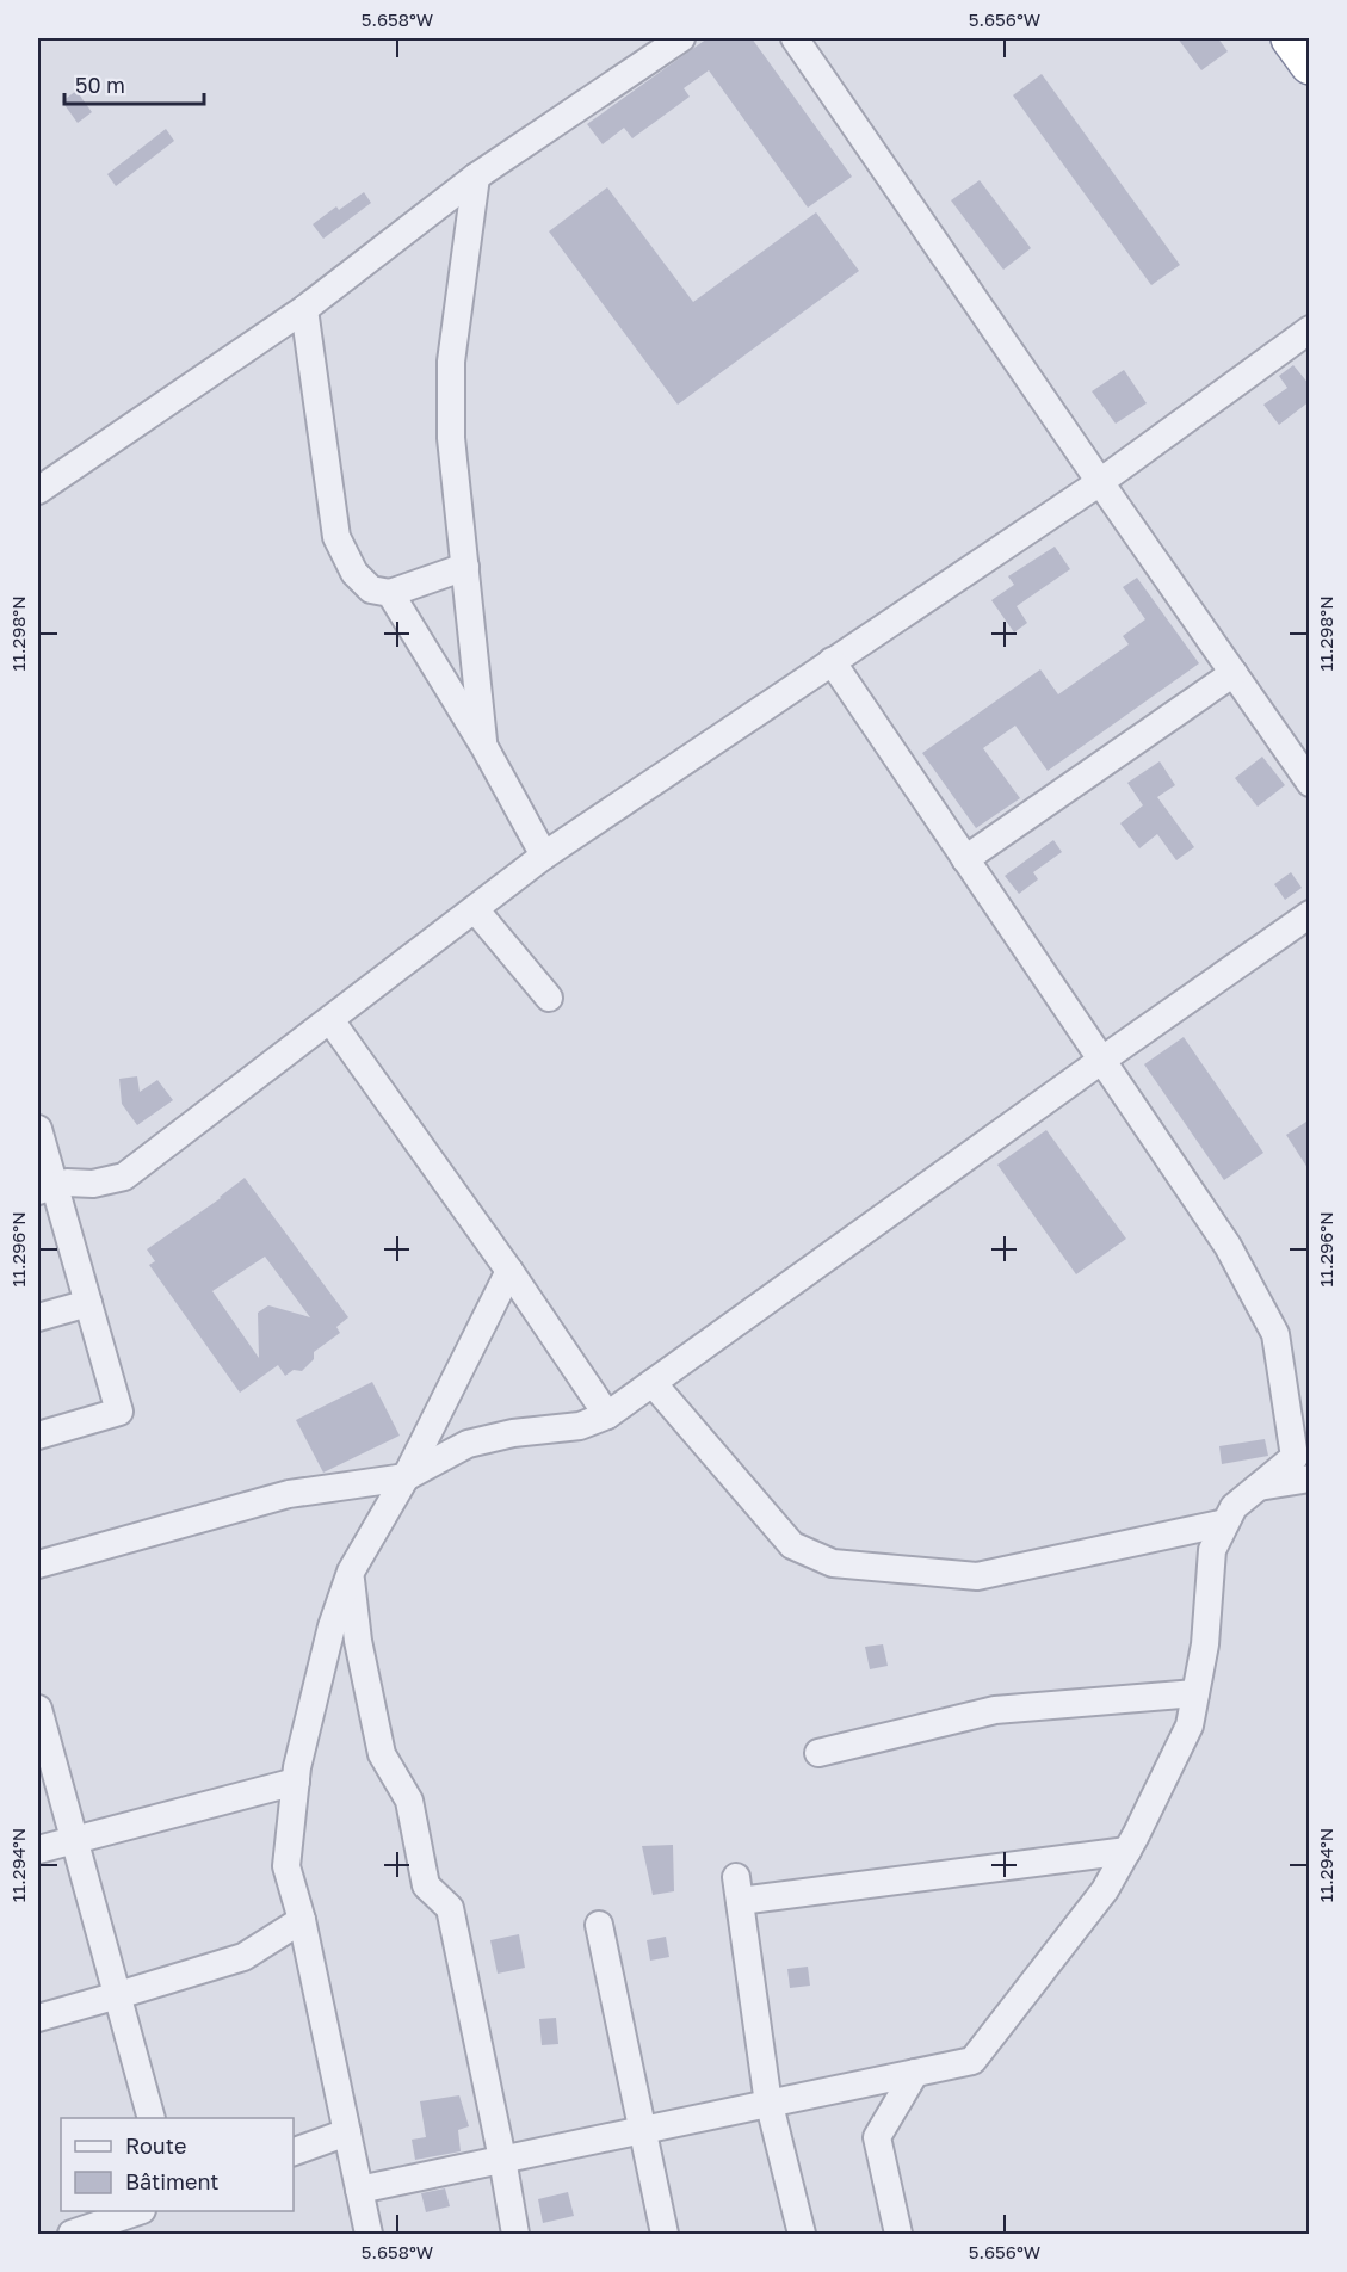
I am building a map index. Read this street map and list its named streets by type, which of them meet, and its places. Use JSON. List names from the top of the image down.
{
  "legend": ["Route", "Bâtiment"],
  "scale_bar": "50 m",
  "coordinates": [
    "5.658°W",
    "5.656°W",
    "11.298°N",
    "11.296°N",
    "11.294°N"
  ]
}
